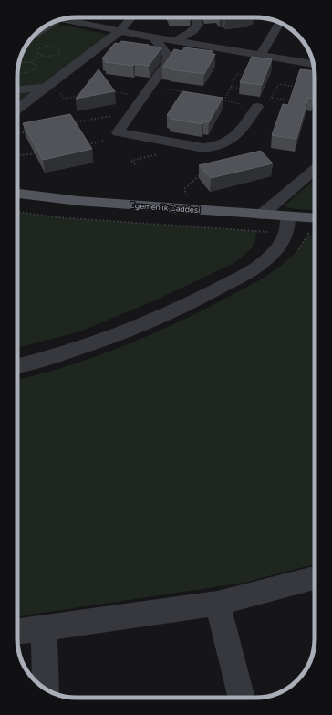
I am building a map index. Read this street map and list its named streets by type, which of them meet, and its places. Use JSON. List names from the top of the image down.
{
  "streets": {
    "main road": ["Egemenlik Caddesi"]
  }
}
